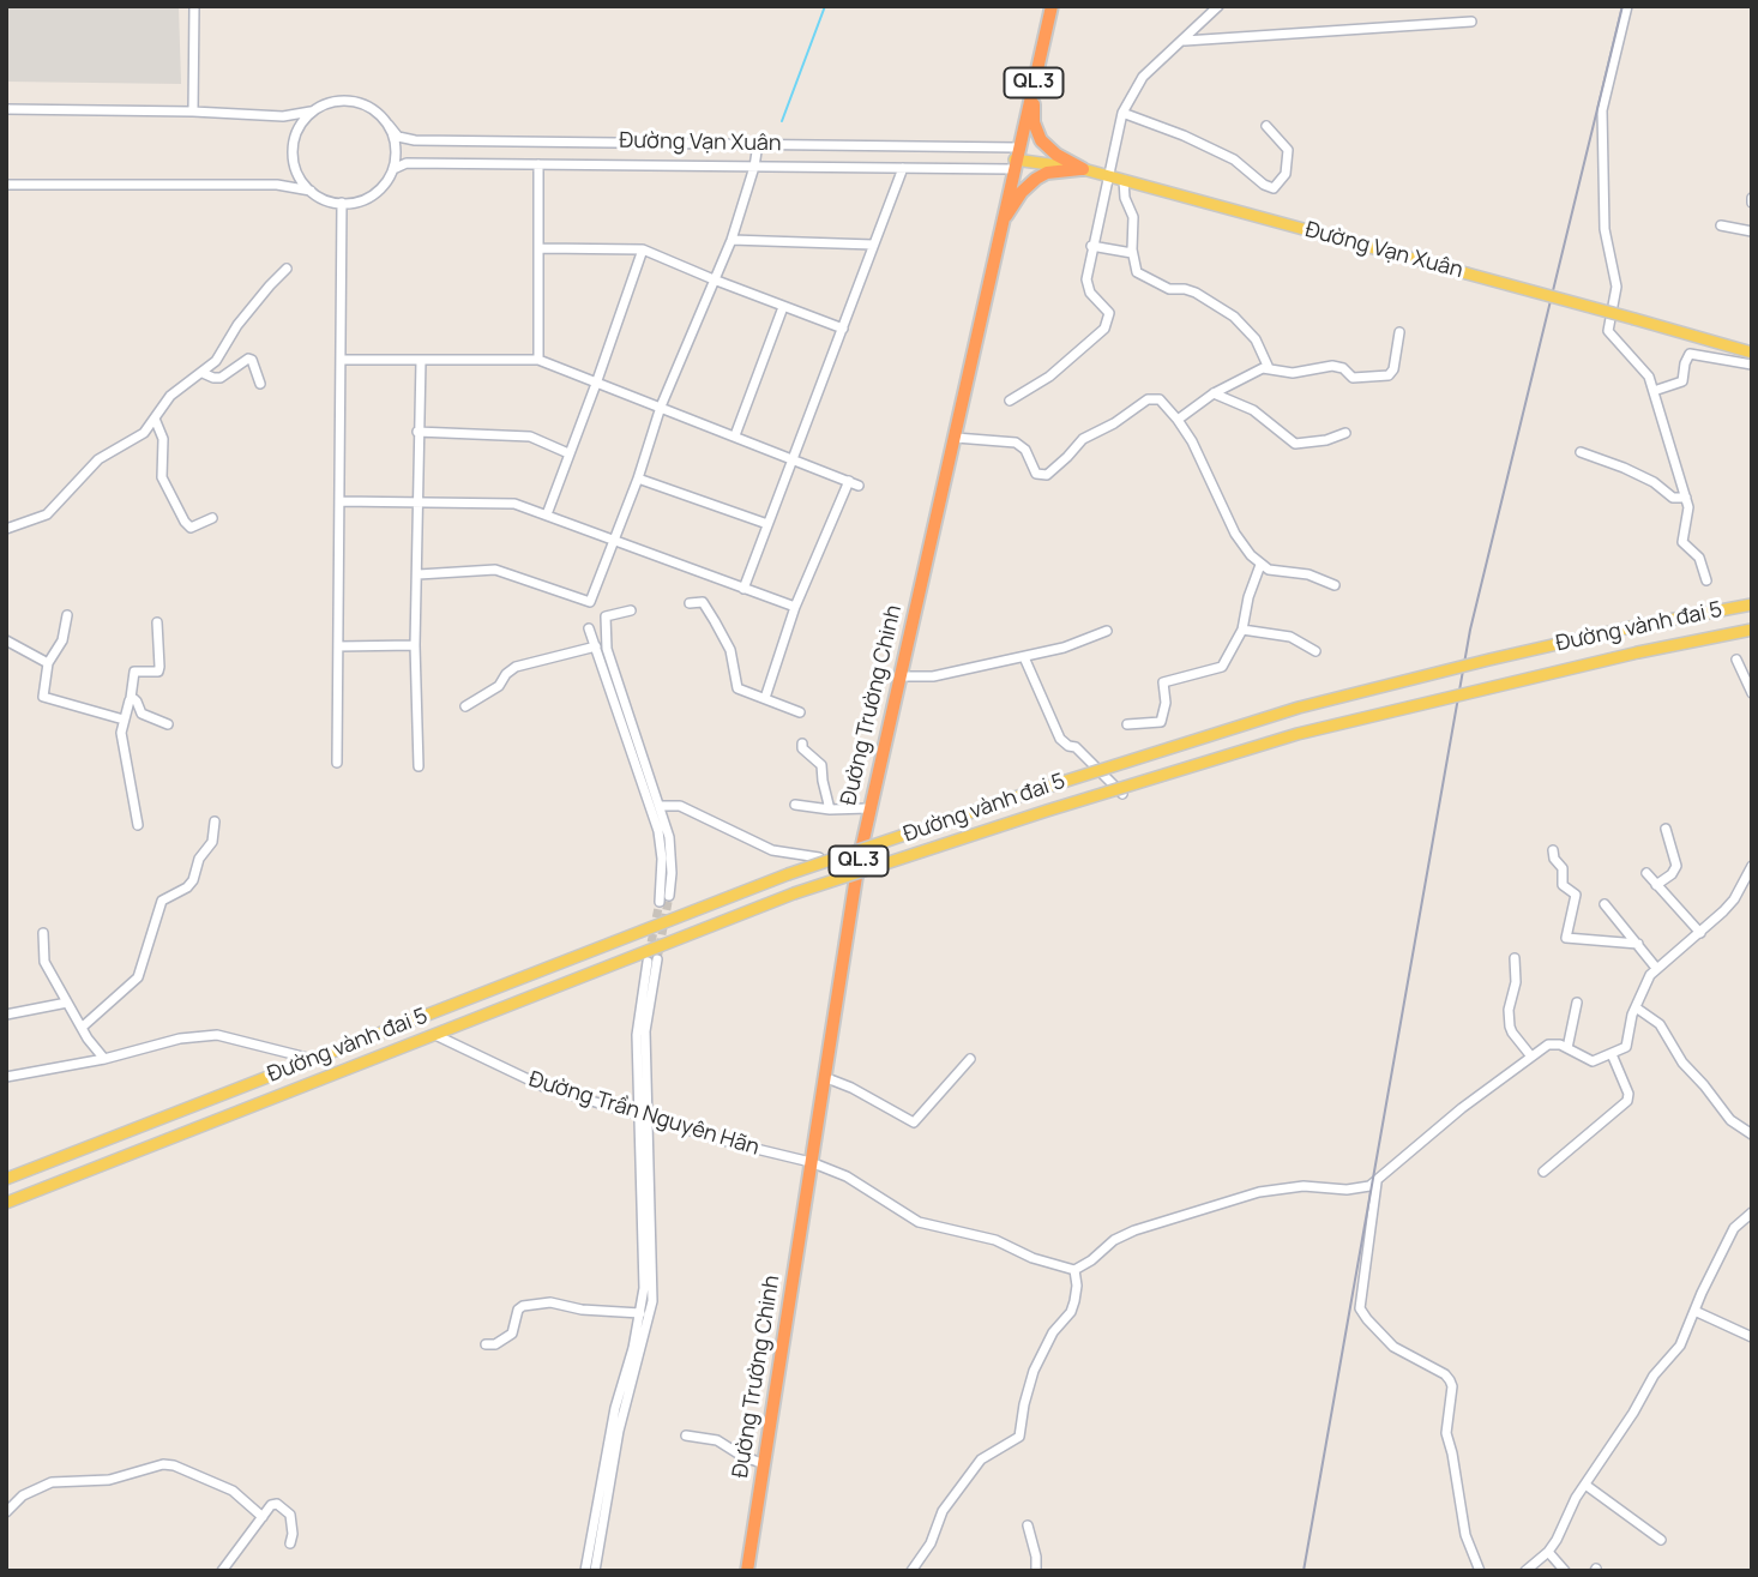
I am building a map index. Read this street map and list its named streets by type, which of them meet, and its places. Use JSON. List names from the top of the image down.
{
  "streets": {
    "highway": ["QL.3", "Đường Trường Chinh"],
    "main road": ["Đường Vạn Xuân", "Đường vành đai 5"],
    "street": ["Đường Trần Nguyên Hãn"]
  },
  "crossings": [
    ["Đường Vạn Xuân", "Đường Trường Chinh"],
    ["Đường vành đai 5", "Đường Trần Nguyên Hãn"],
    ["Đường Trường Chinh", "Đường Trần Nguyên Hãn"]
  ]
}
